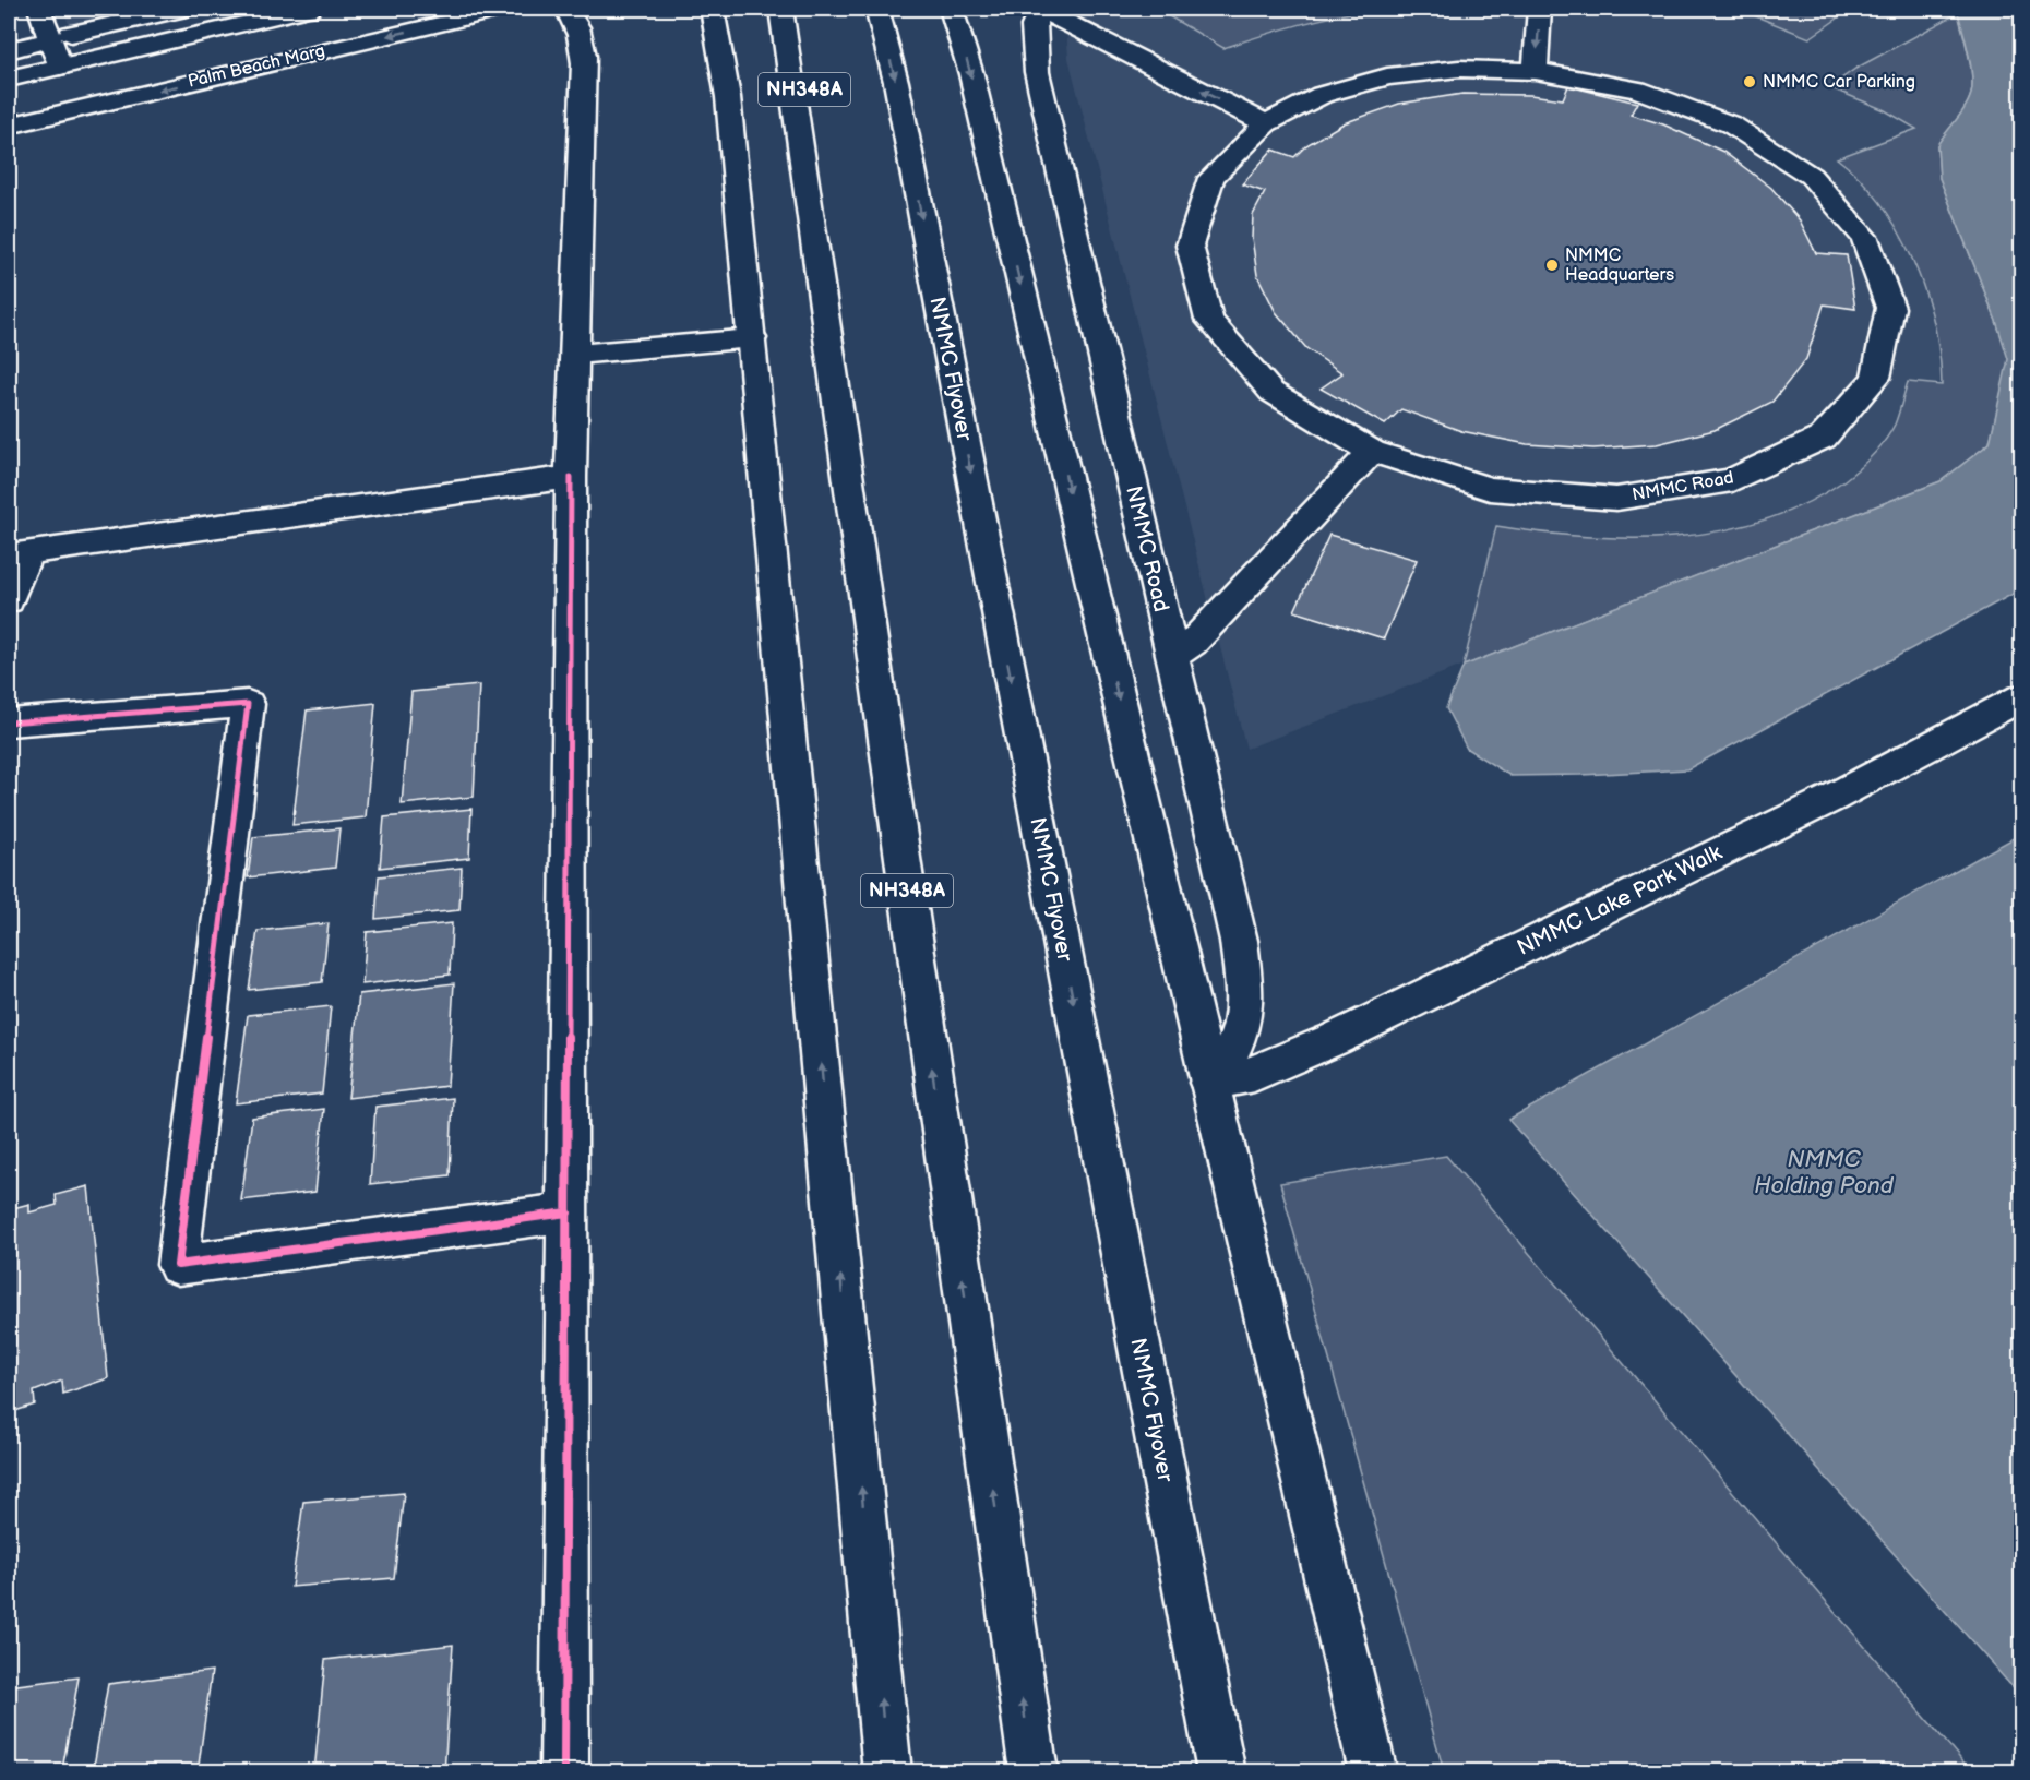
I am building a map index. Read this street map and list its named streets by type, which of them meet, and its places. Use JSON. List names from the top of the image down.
{
  "streets": {
    "main road": [
      "Palm Beach Marg",
      "NH348A",
      "NMMC Flyover",
      "NMMC Road",
      "NMMC Lake Park Walk"
    ]
  },
  "crossings": [
    ["NMMC Road", "NMMC Lake Park Walk"]
  ],
  "water": ["NMMC Holding Pond"],
  "places": ["NMMC Car Parking", "NMMC Headquarters"]
}
